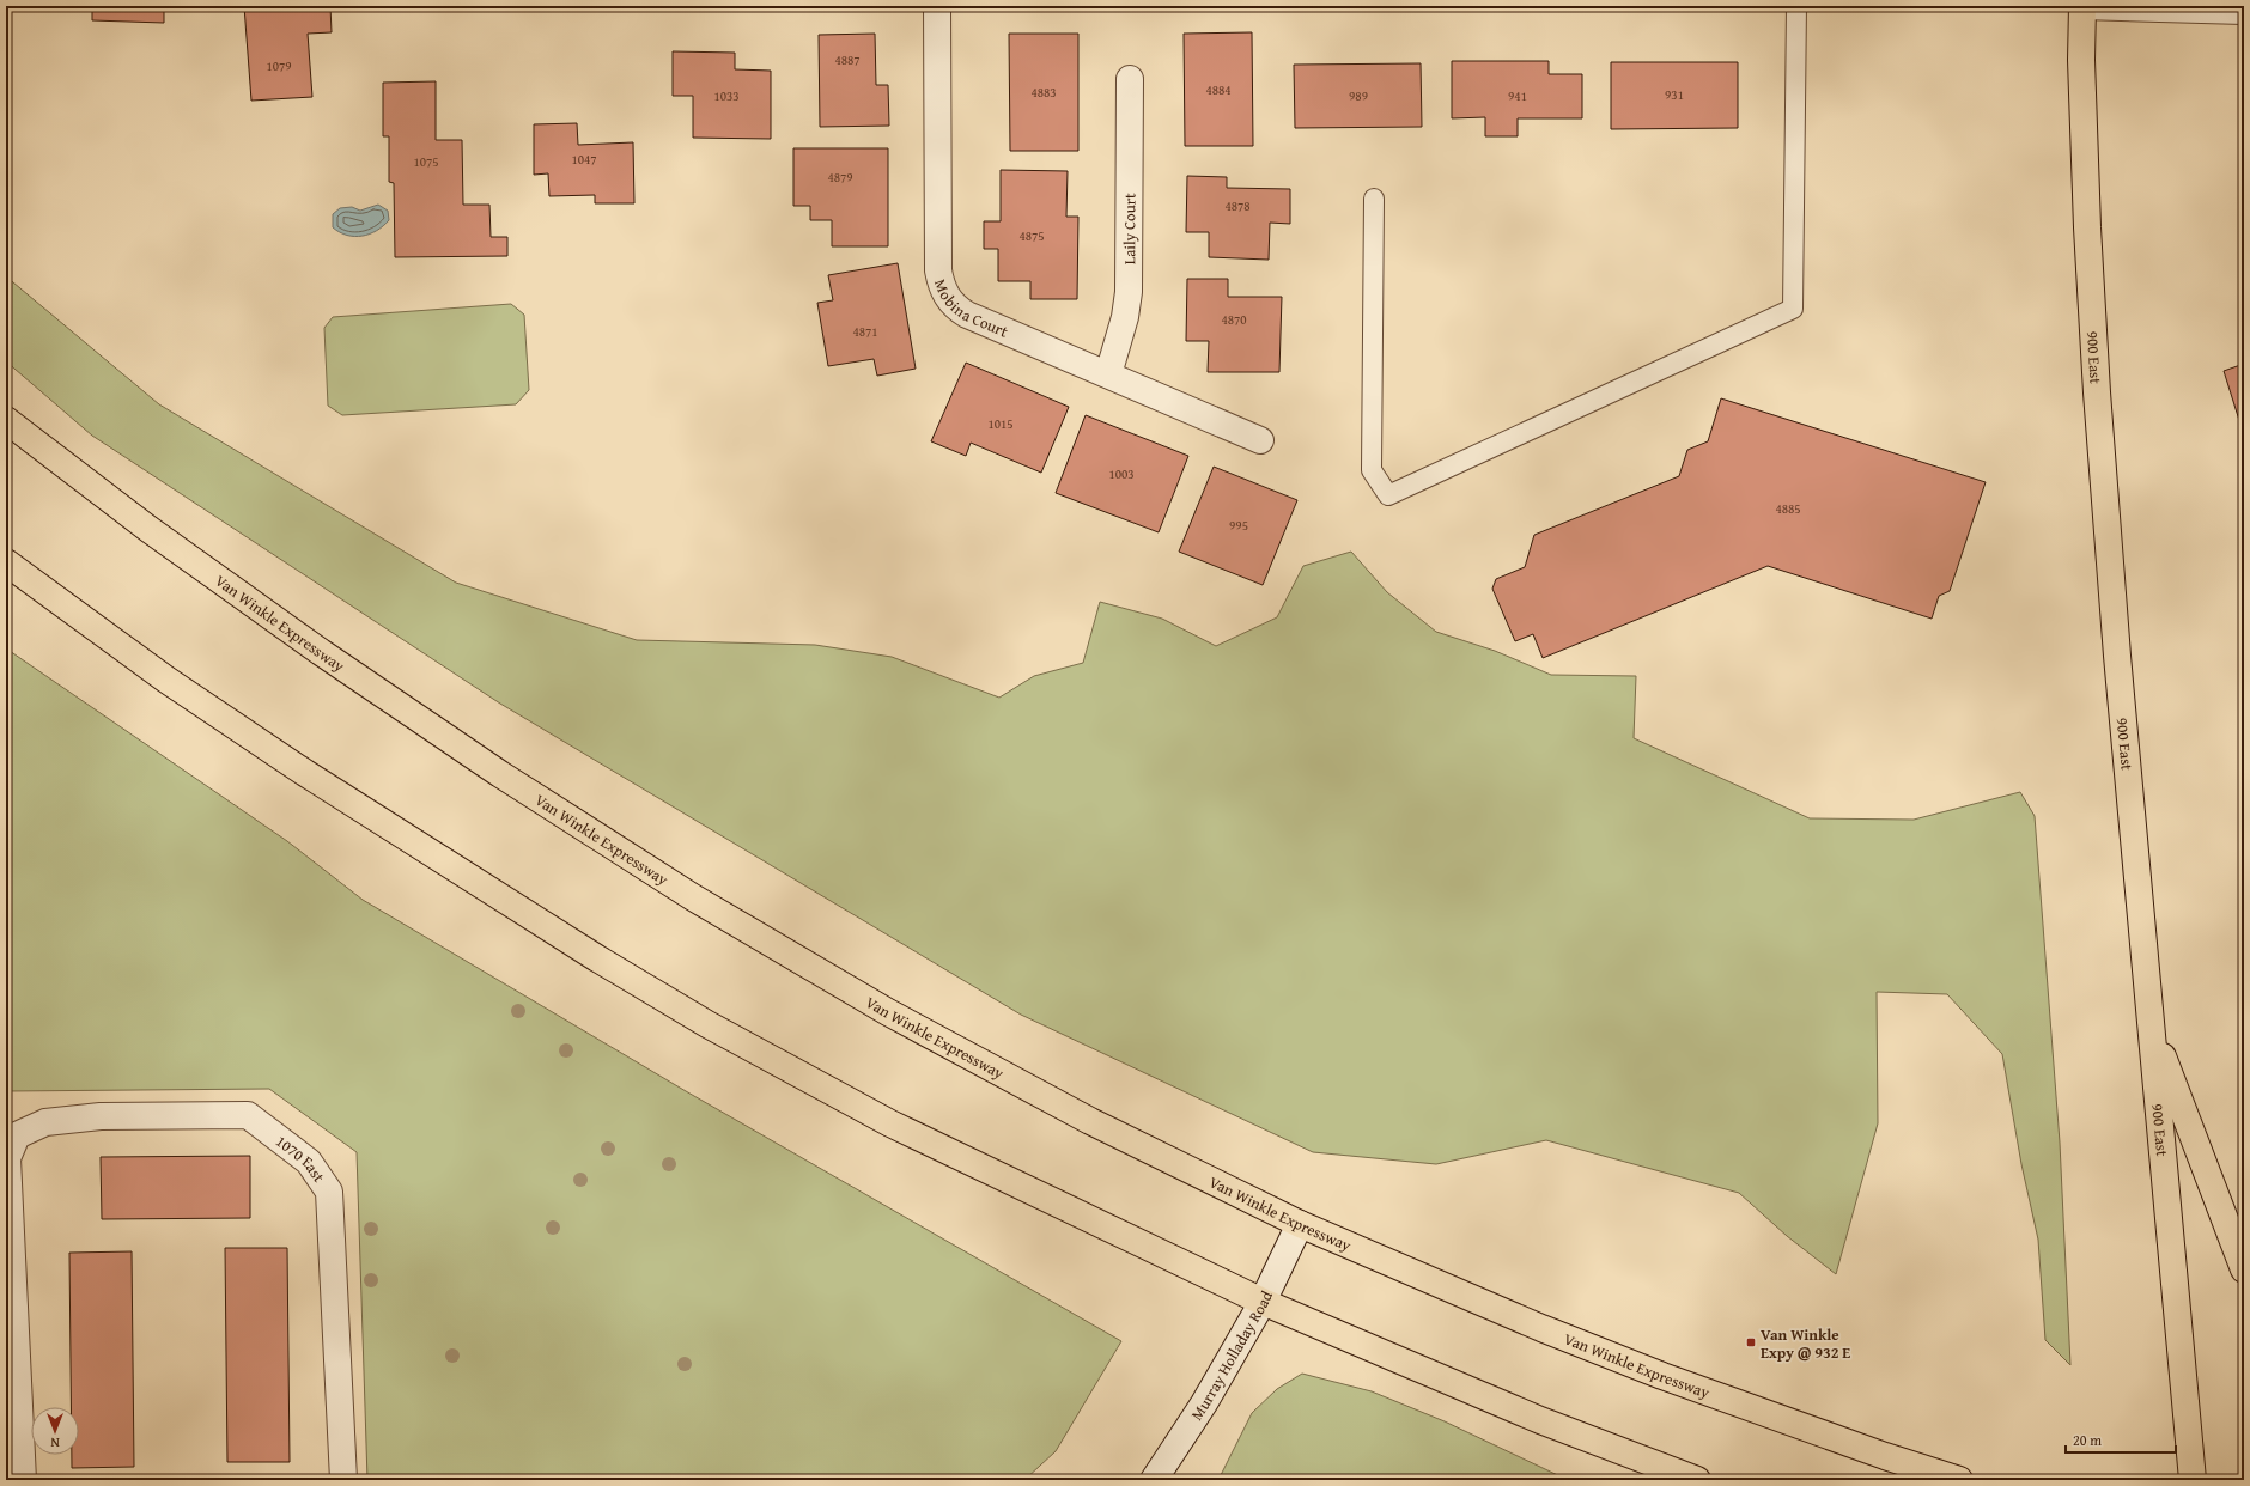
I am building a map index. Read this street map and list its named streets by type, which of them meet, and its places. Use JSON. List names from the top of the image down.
{
  "streets": {
    "main road": ["900 East", "Van Winkle Expressway"],
    "street": [
      "Laily Court",
      "Mobina Court",
      "1070 East",
      "Murray Holladay Road"
    ]
  },
  "crossings": [
    ["Laily Court", "Mobina Court"],
    ["Van Winkle Expressway", "Murray Holladay Road"]
  ],
  "places": {
    "transit": ["Van Winkle Expy @ 932 E"]
  },
  "house_numbers": [
    "4887",
    "1079",
    "4884",
    "4883",
    "931",
    "1033",
    "989",
    "941",
    "1047",
    "1075",
    "4879",
    "4878",
    "4875",
    "4870",
    "4871",
    "1015",
    "1003",
    "4885",
    "995"
  ],
  "scale_bar": "20 m",
  "north": "bottom"
}
